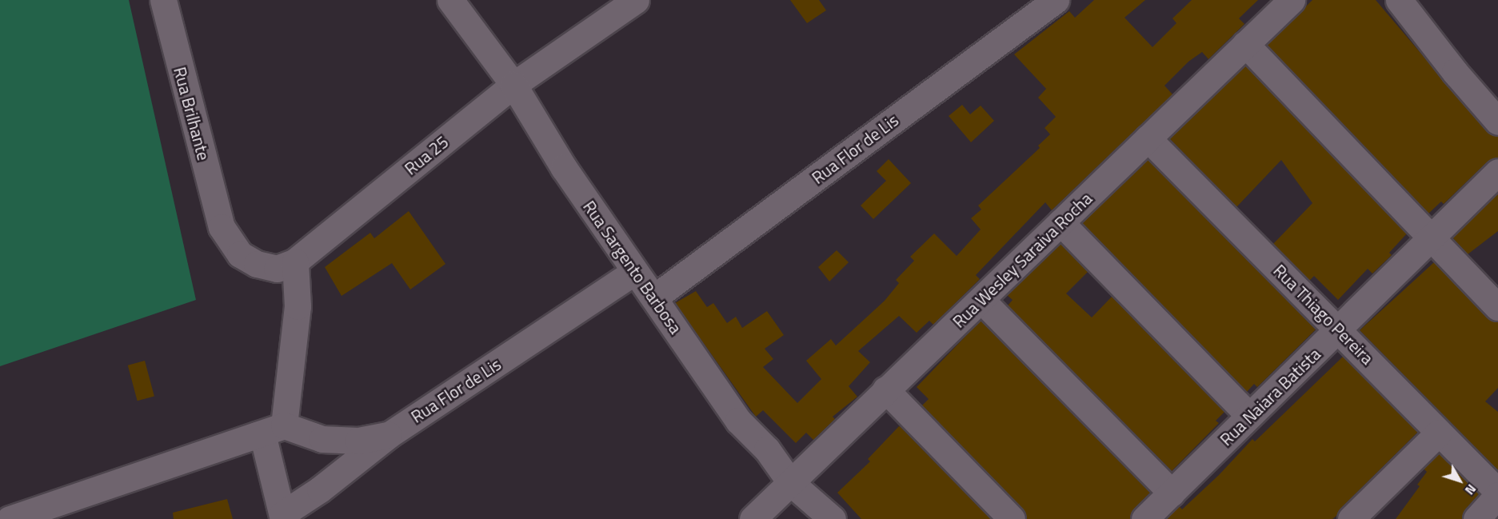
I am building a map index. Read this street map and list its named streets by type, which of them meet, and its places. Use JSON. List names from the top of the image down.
{
  "streets": {
    "street": [
      "Rua Brilhante",
      "Rua Flor de Lis",
      "Rua 25",
      "Rua Wesley Saraiva Rocha",
      "Rua Sargento Barbosa",
      "Rua Thiago Pereira",
      "Rua Naiara Batista"
    ]
  },
  "crossings": [
    ["Rua Brilhante", "Rua 25"],
    ["Rua Flor de Lis", "Rua Sargento Barbosa"],
    ["Rua 25", "Rua Sargento Barbosa"],
    ["Rua Wesley Saraiva Rocha", "Rua Sargento Barbosa"],
    ["Rua Wesley Saraiva Rocha", "Rua Thiago Pereira"],
    ["Rua Thiago Pereira", "Rua Naiara Batista"]
  ],
  "north": "bottom right"
}
